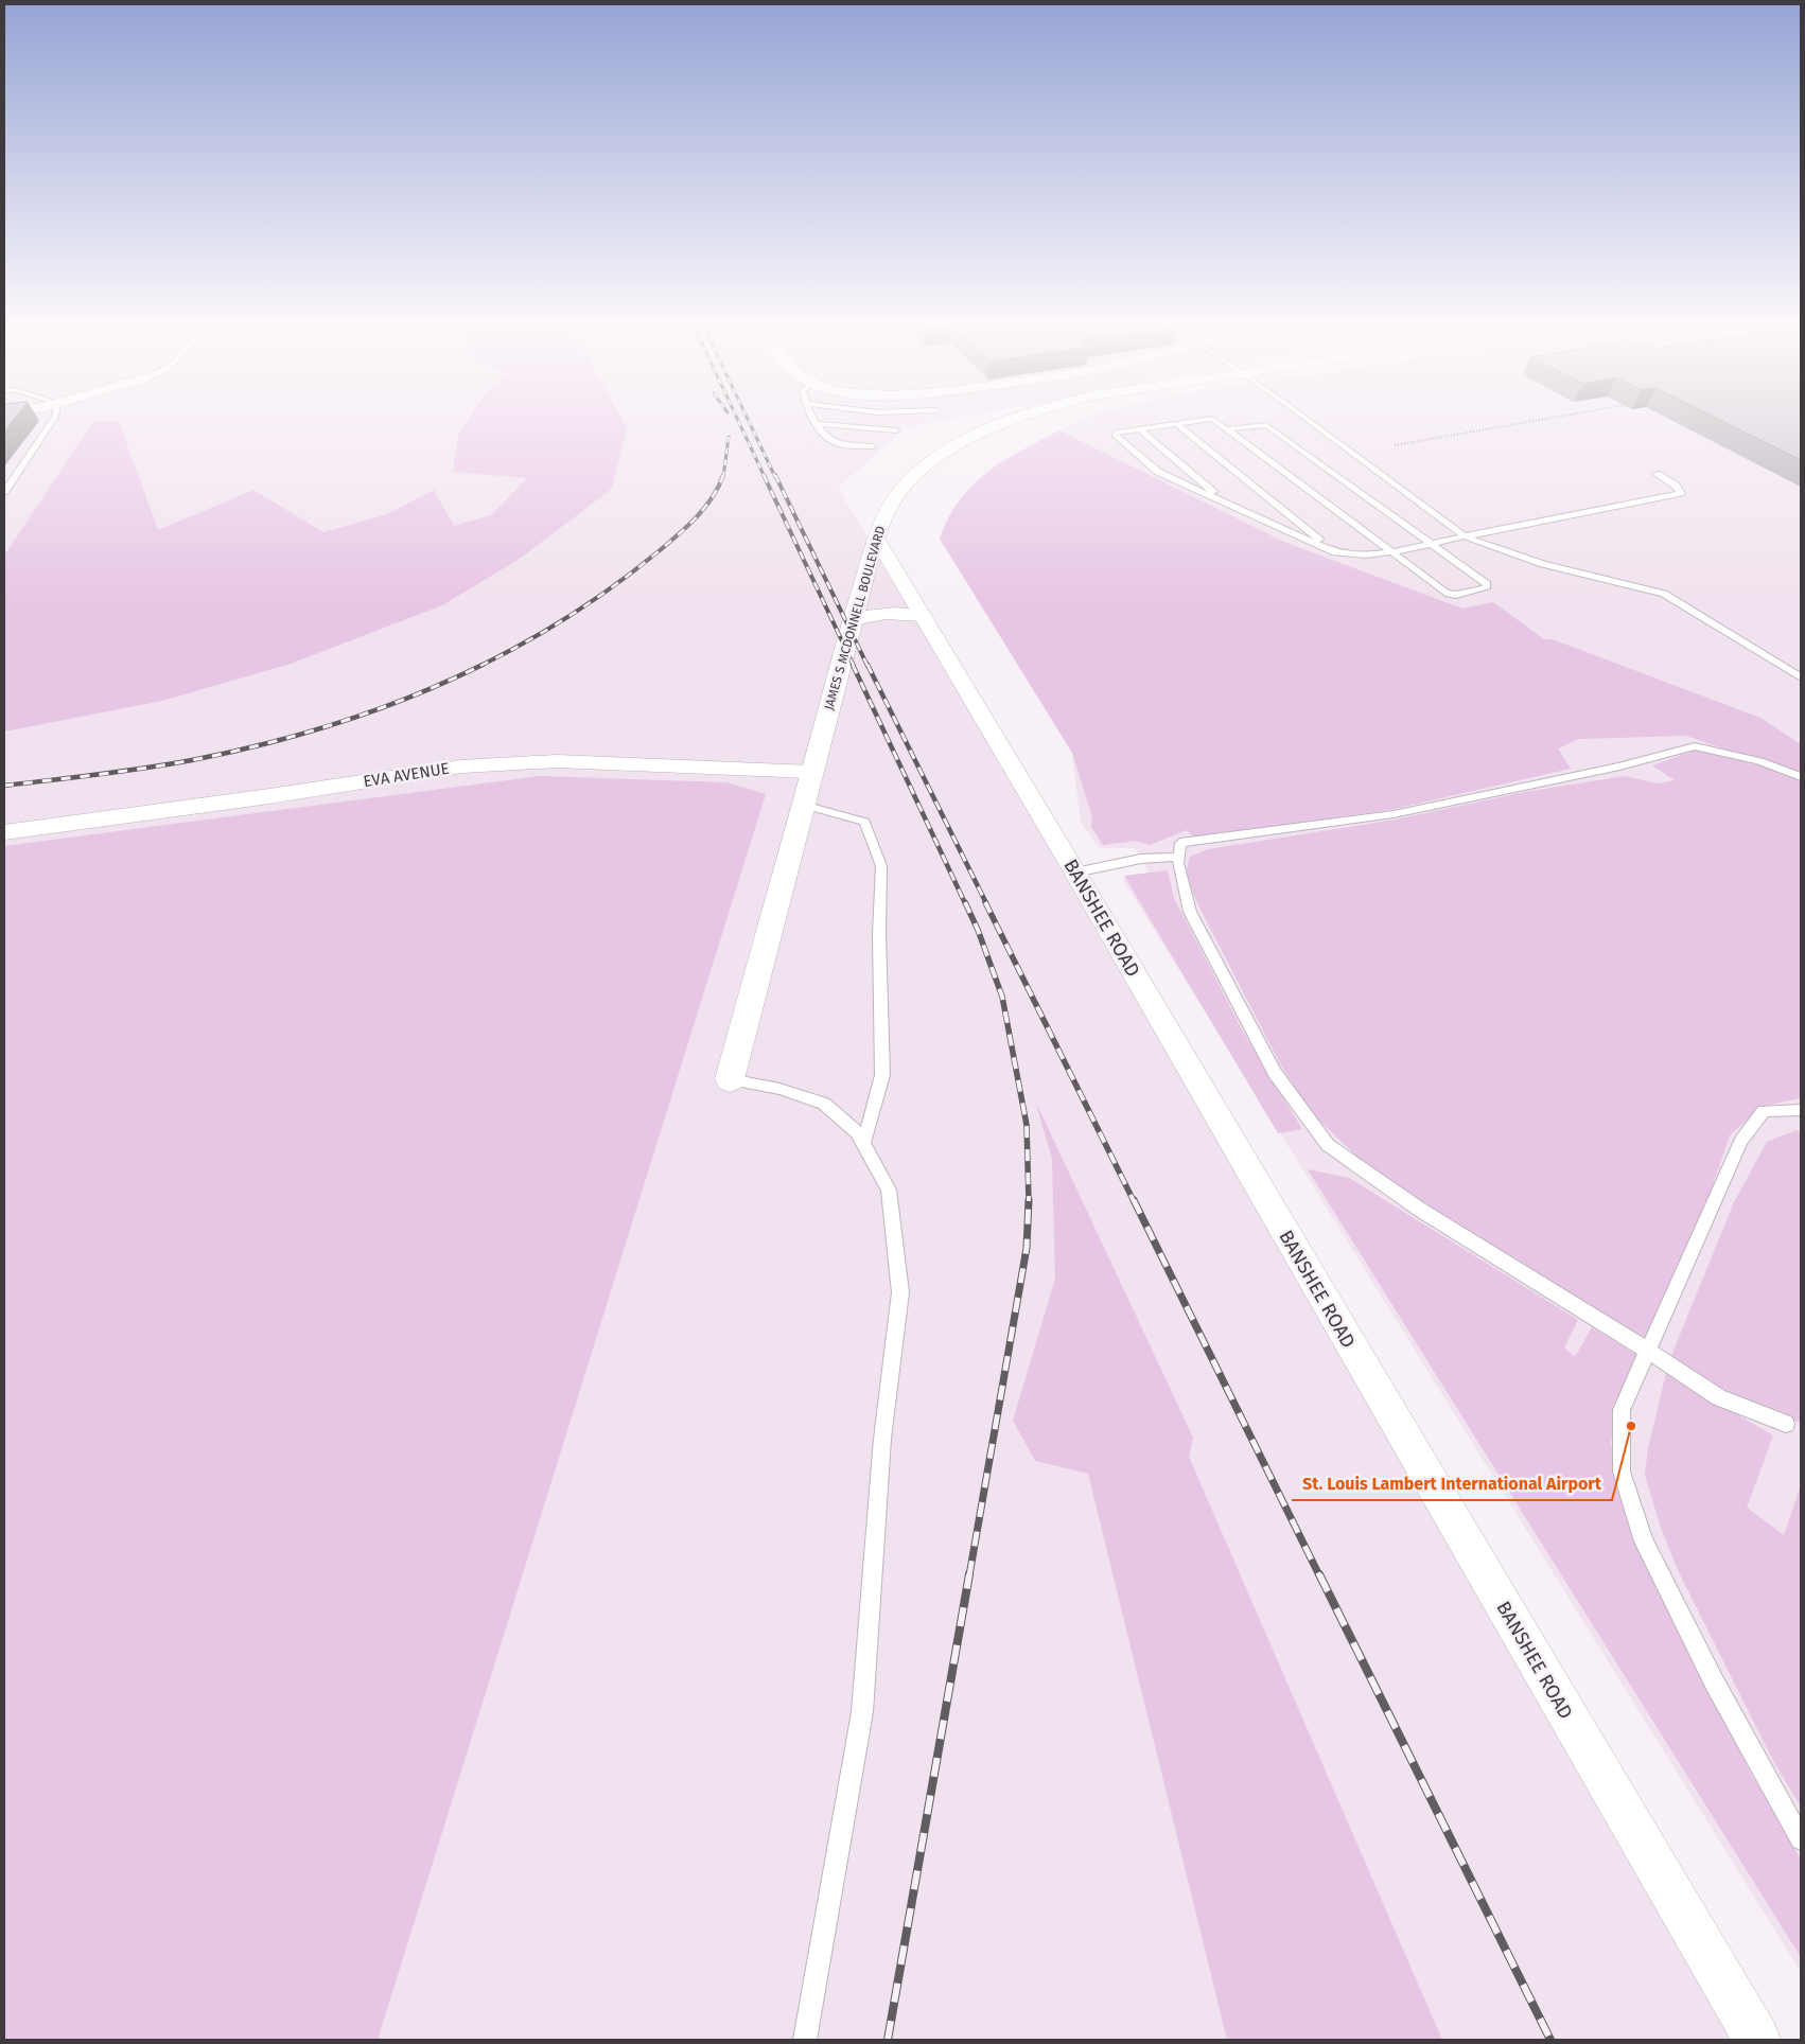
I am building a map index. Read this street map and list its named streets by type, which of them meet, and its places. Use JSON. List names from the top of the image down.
{
  "streets": {
    "main road": ["JAMES S MCDONNELL BOULEVARD"],
    "street": ["EVA AVENUE", "BANSHEE ROAD"]
  },
  "crossings": [
    ["JAMES S MCDONNELL BOULEVARD", "EVA AVENUE"],
    ["JAMES S MCDONNELL BOULEVARD", "BANSHEE ROAD"]
  ],
  "places": ["St. Louis Lambert International Airport"]
}
